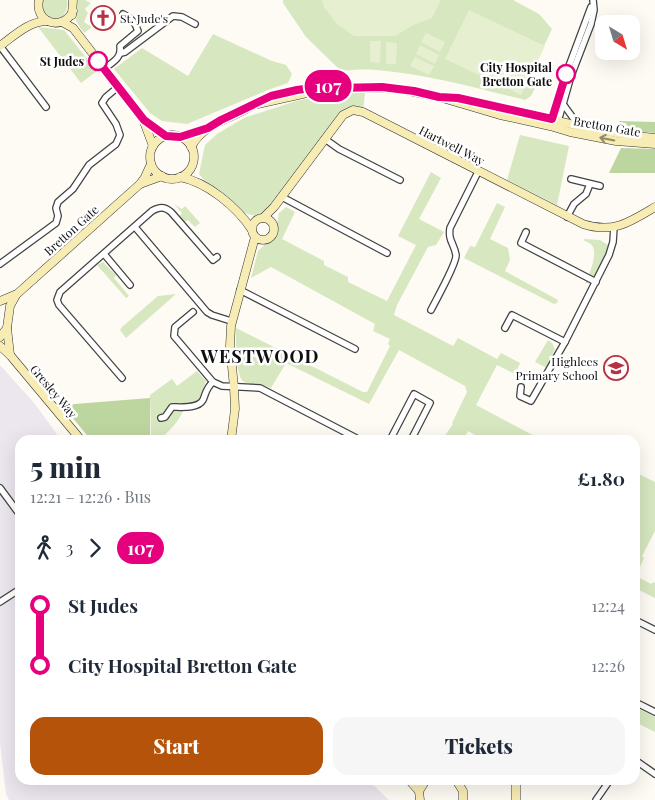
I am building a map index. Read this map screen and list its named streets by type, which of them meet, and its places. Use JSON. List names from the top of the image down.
{
  "streets": {
    "street": ["Bretton Gate", "Hartwell Way", "Gresley Way"]
  },
  "districts": ["WESTWOOD"],
  "places": {
    "church": ["St. Jude's"],
    "other": ["St Judes", "City Hospital Bretton Gate"],
    "school or university": ["Highlees Primary School"]
  },
  "lines": ["bus line 107"],
  "north": "bottom right",
  "page": {
    "on_map": "107",
    "heading": ["5 min", "12:21 – 12:26 · Bus", "£1.80"],
    "legs": ["3", "107"],
    "list": [
      {
        "name": "St Judes",
        "value": "12:24"
      },
      {
        "name": "City Hospital Bretton Gate",
        "value": "12:26"
      }
    ],
    "buttons": ["Start", "Tickets"]
  }
}
